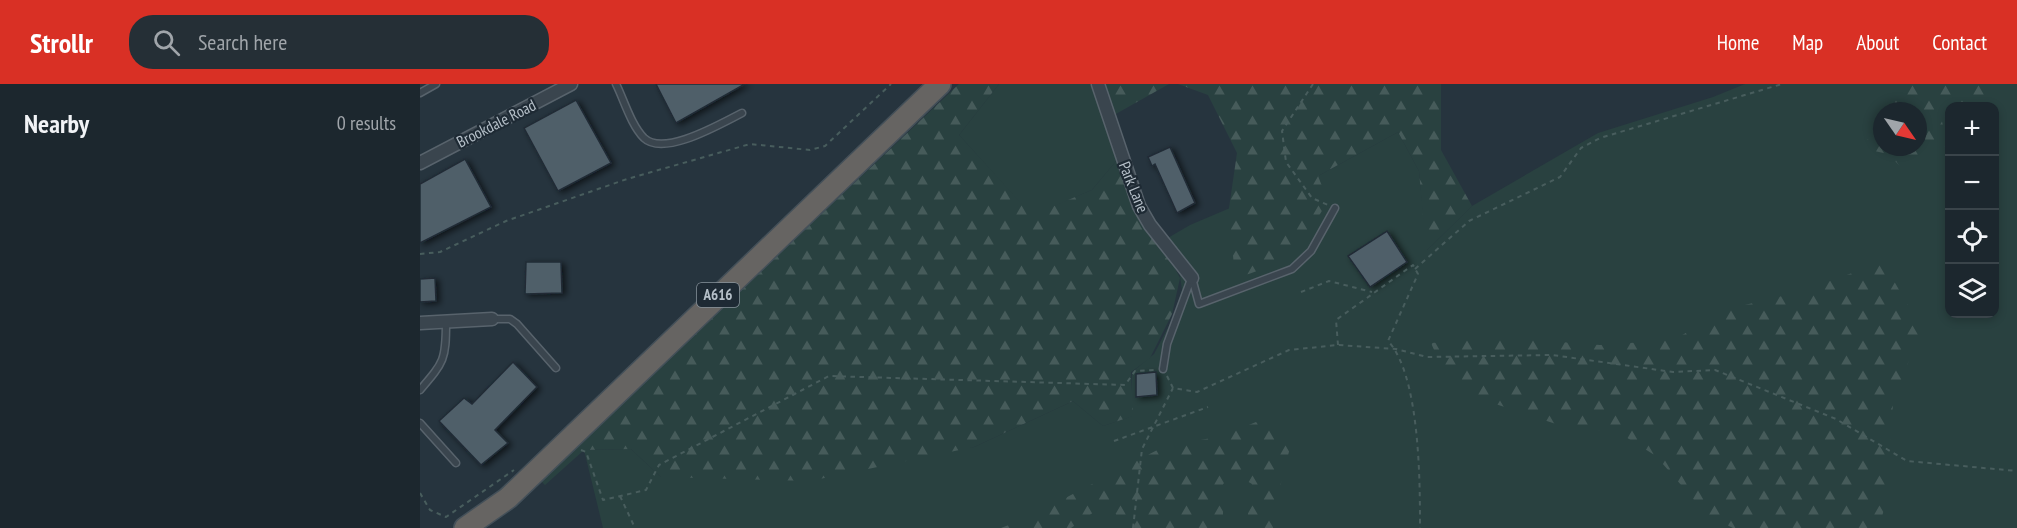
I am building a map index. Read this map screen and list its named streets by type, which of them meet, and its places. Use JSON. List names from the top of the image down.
{
  "streets": {
    "highway": ["A616"],
    "street": ["Brookdale Road", "Park Lane"]
  },
  "north": "bottom right",
  "page": {
    "header": "Strollr",
    "search": "Search here",
    "nav": [
      "Home",
      "Map",
      "About",
      "Contact"
    ],
    "heading": ["Nearby", "0 results"],
    "map_buttons": ["+", "−"]
  }
}
